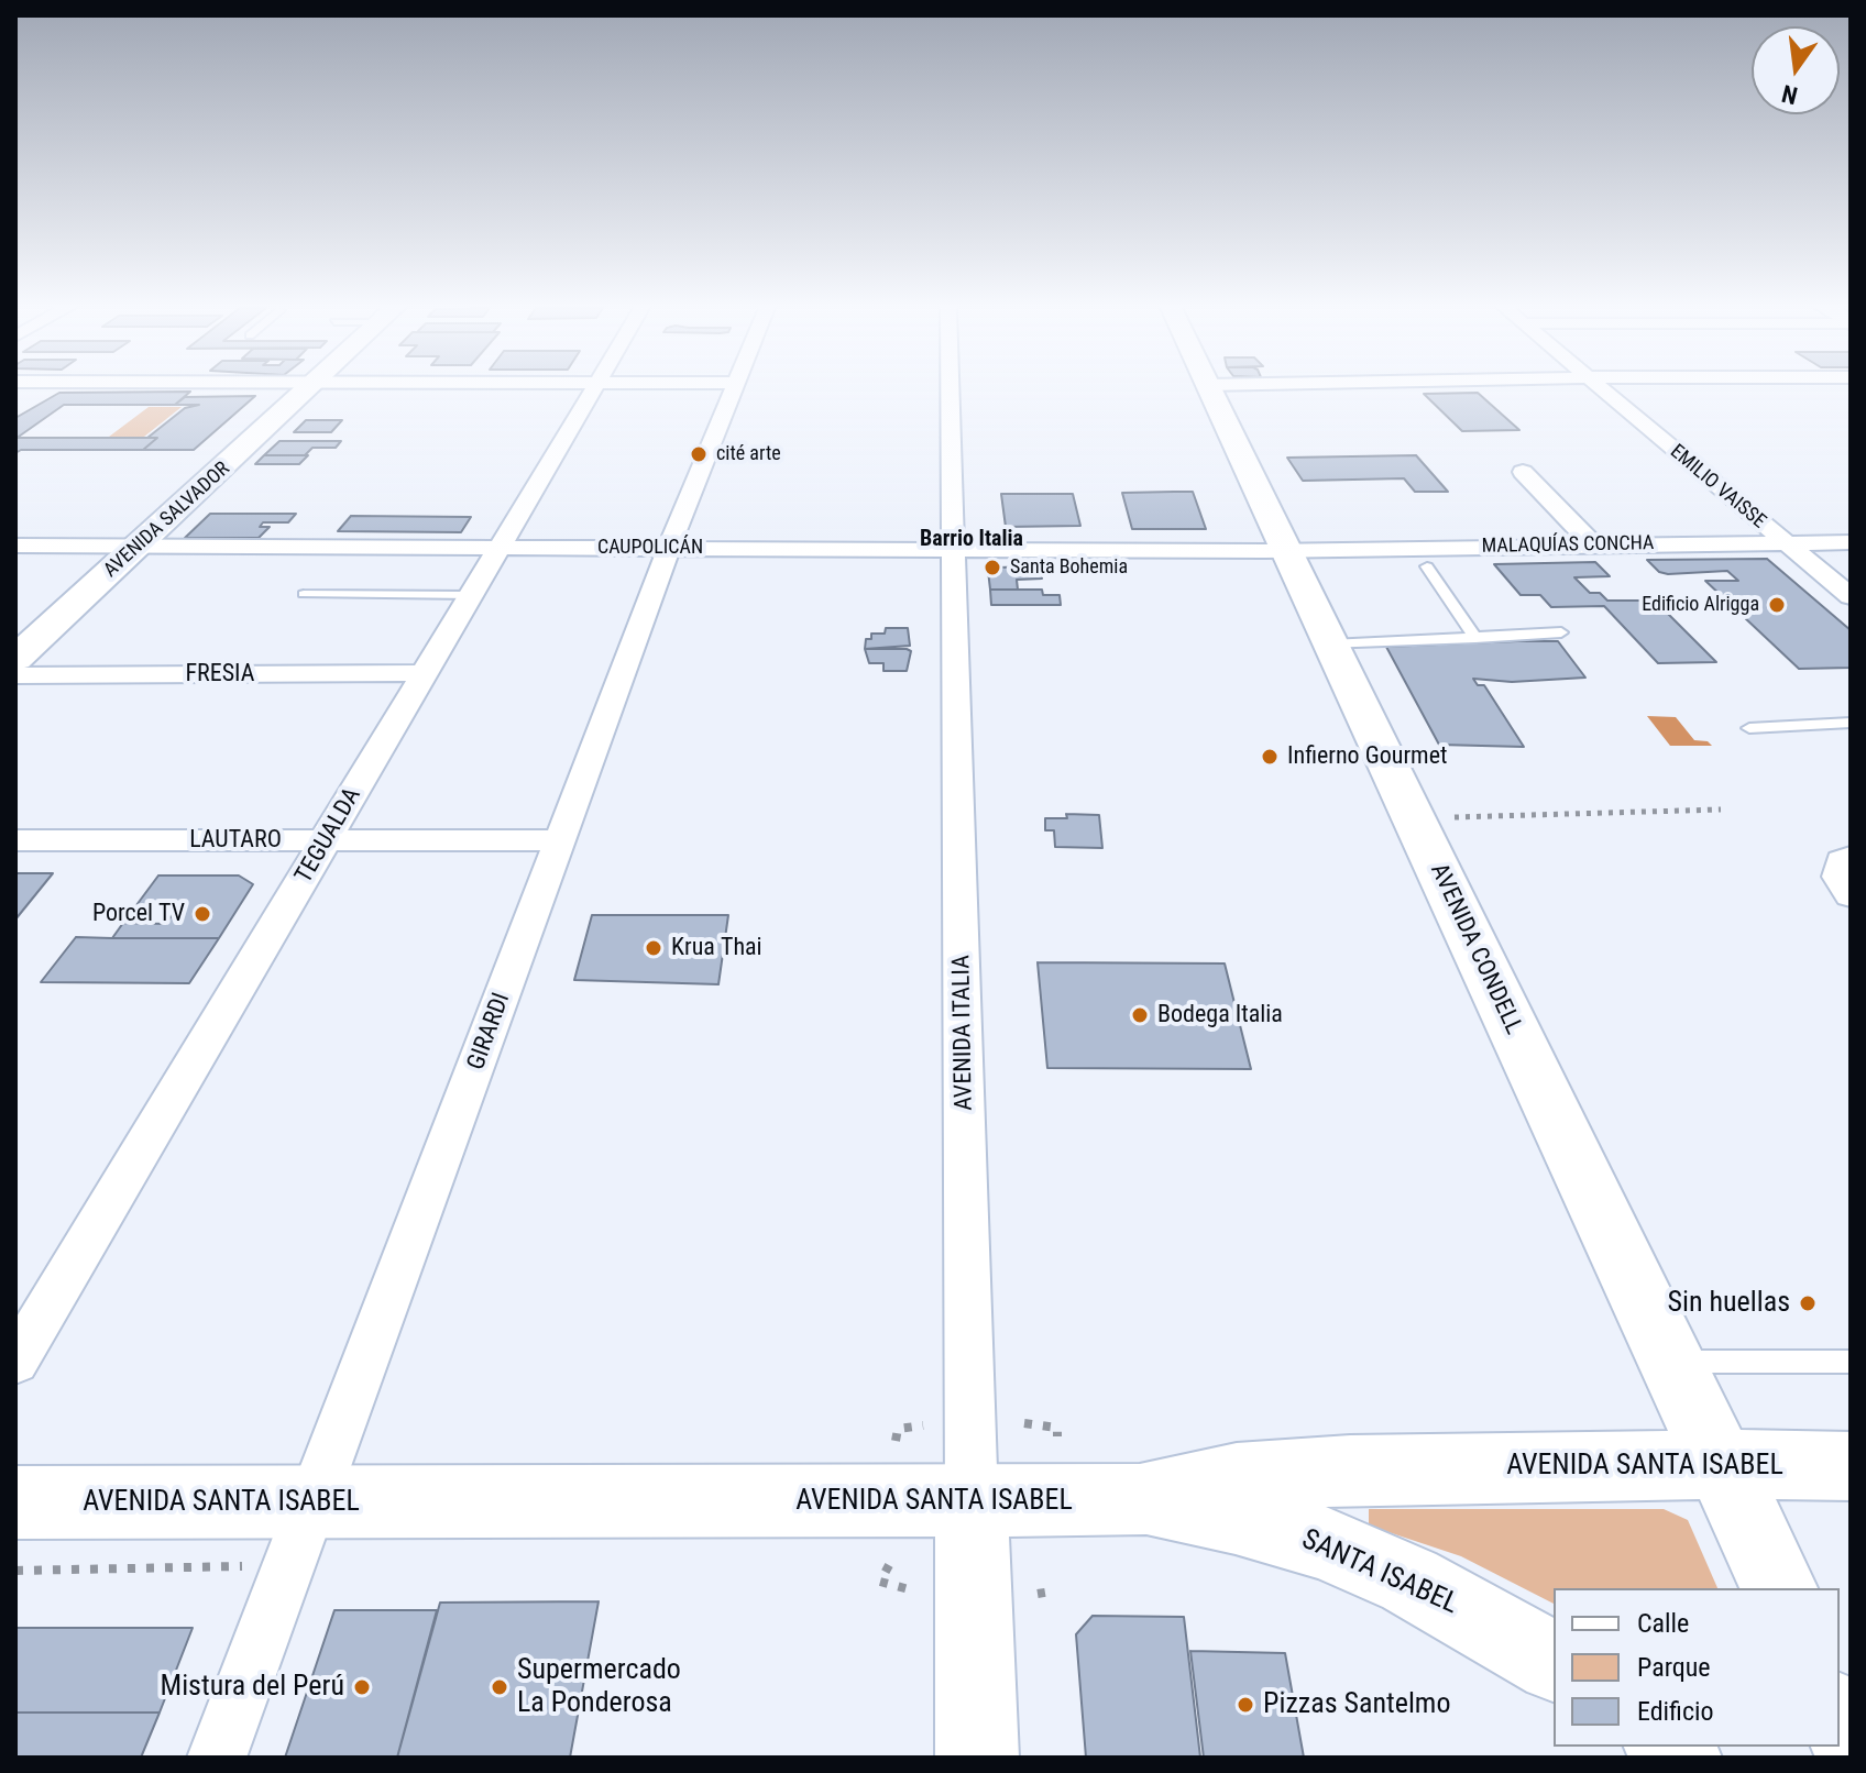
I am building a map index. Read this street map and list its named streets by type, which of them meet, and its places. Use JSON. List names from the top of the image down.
{
  "streets": {
    "street": [
      "EMILIO VAISSE",
      "AVENIDA SALVADOR",
      "MALAQUÍAS CONCHA",
      "CAUPOLICÁN",
      "FRESIA",
      "TEGUALDA",
      "LAUTARO",
      "AVENIDA CONDELL",
      "GIRARDI",
      "AVENIDA ITALIA",
      "AVENIDA SANTA ISABEL",
      "SANTA ISABEL"
    ]
  },
  "crossings": [
    ["EMILIO VAISSE", "MALAQUÍAS CONCHA"],
    ["AVENIDA SALVADOR", "CAUPOLICÁN"],
    ["MALAQUÍAS CONCHA", "CAUPOLICÁN"],
    ["MALAQUÍAS CONCHA", "AVENIDA CONDELL"],
    ["CAUPOLICÁN", "TEGUALDA"],
    ["CAUPOLICÁN", "AVENIDA CONDELL"],
    ["CAUPOLICÁN", "GIRARDI"],
    ["CAUPOLICÁN", "AVENIDA ITALIA"],
    ["FRESIA", "TEGUALDA"],
    ["TEGUALDA", "LAUTARO"],
    ["LAUTARO", "GIRARDI"],
    ["AVENIDA CONDELL", "AVENIDA SANTA ISABEL"],
    ["GIRARDI", "AVENIDA SANTA ISABEL"],
    ["AVENIDA ITALIA", "AVENIDA SANTA ISABEL"],
    ["AVENIDA SANTA ISABEL", "SANTA ISABEL"]
  ],
  "districts": ["Barrio Italia"],
  "places": [
    "cité arte",
    "Santa Bohemia",
    "Edificio Alrigga",
    "Infierno Gourmet",
    "Porcel TV",
    "Krua Thai",
    "Bodega Italia",
    "Sin huellas",
    "Mistura del Perú",
    "Supermercado La Ponderosa",
    "Pizzas Santelmo"
  ],
  "legend": ["Calle", "Parque", "Edificio"],
  "north": "bottom"
}
